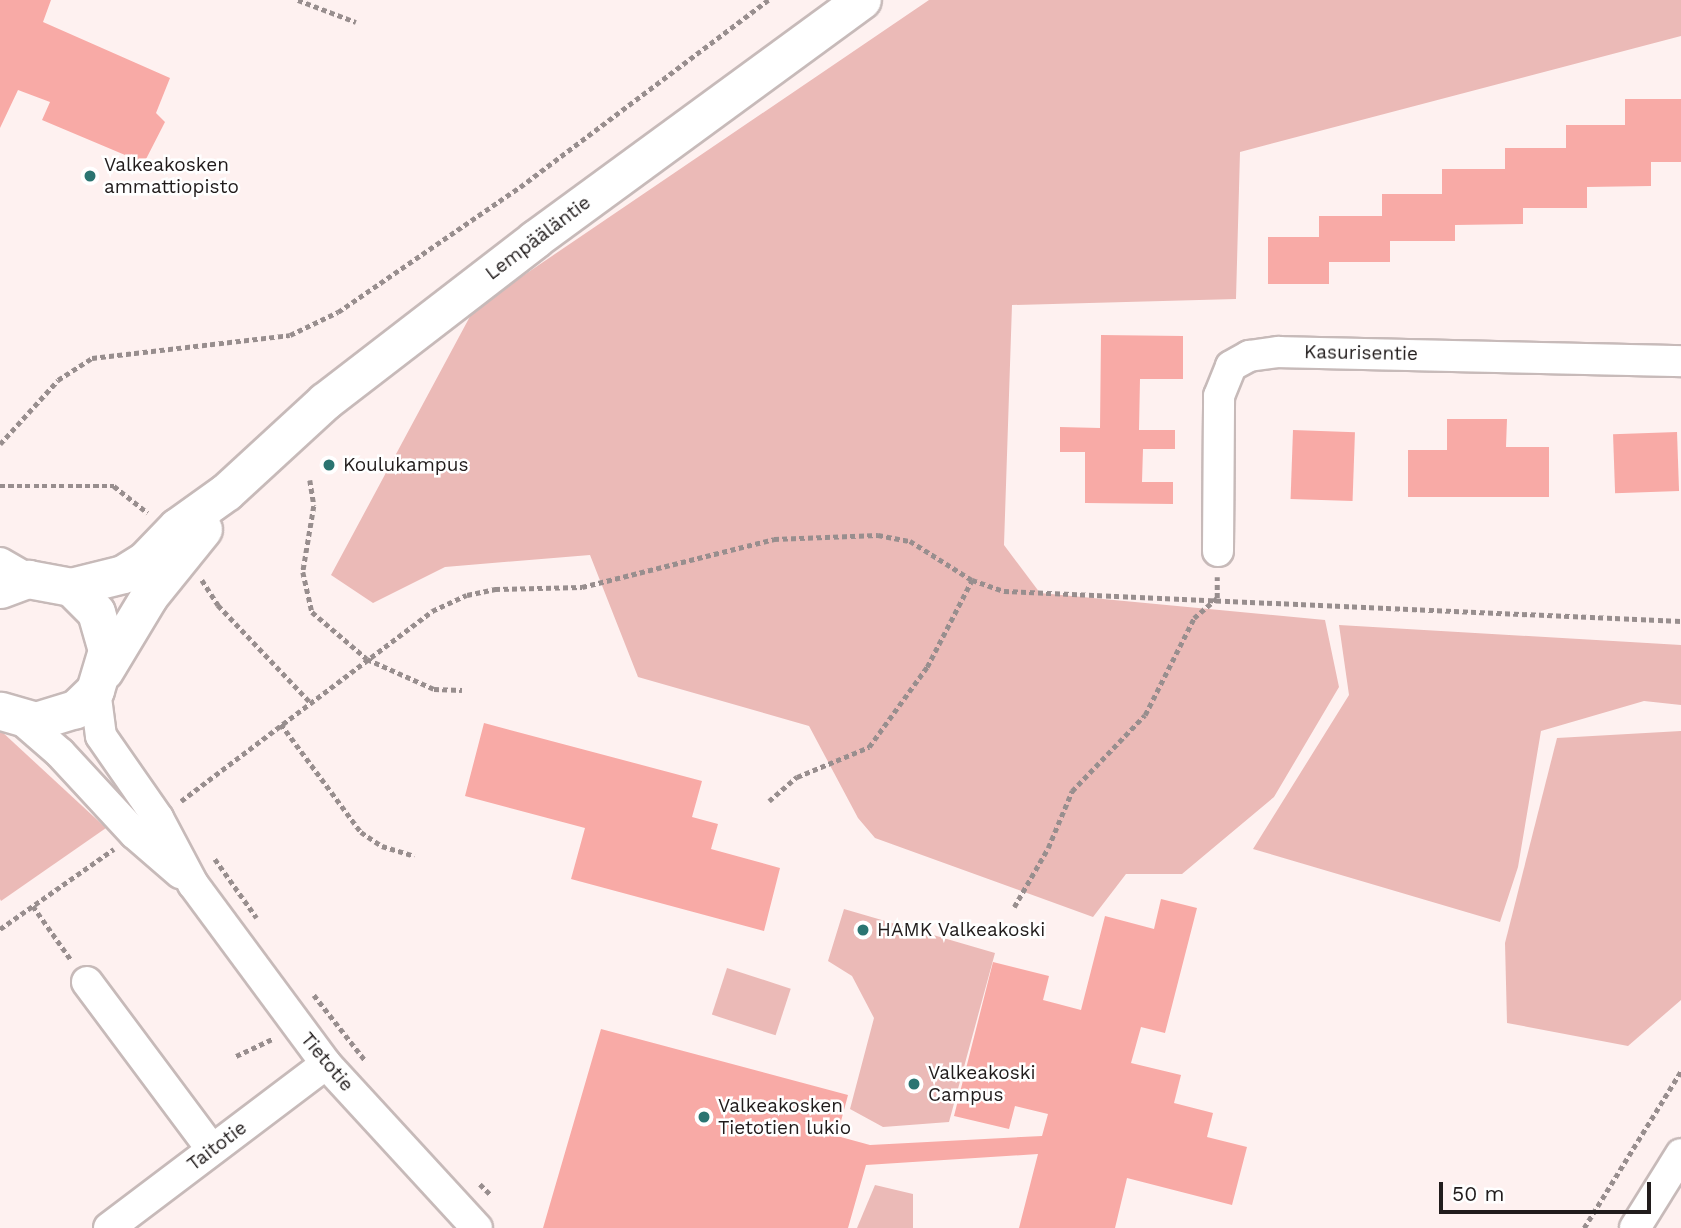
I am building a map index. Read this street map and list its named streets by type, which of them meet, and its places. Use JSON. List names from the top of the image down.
{
  "streets": {
    "main road": ["Lempääläntie"],
    "street": ["Kasurisentie", "Tietotie", "Taitotie"]
  },
  "crossings": [
    ["Lempääläntie", "Tietotie"],
    ["Tietotie", "Taitotie"]
  ],
  "places": [
    "Valkeakosken ammattiopisto",
    "Koulukampus",
    "HAMK Valkeakoski",
    "Valkeakoski Campus",
    "Valkeakosken Tietotien lukio"
  ],
  "scale_bar": "50 m"
}
